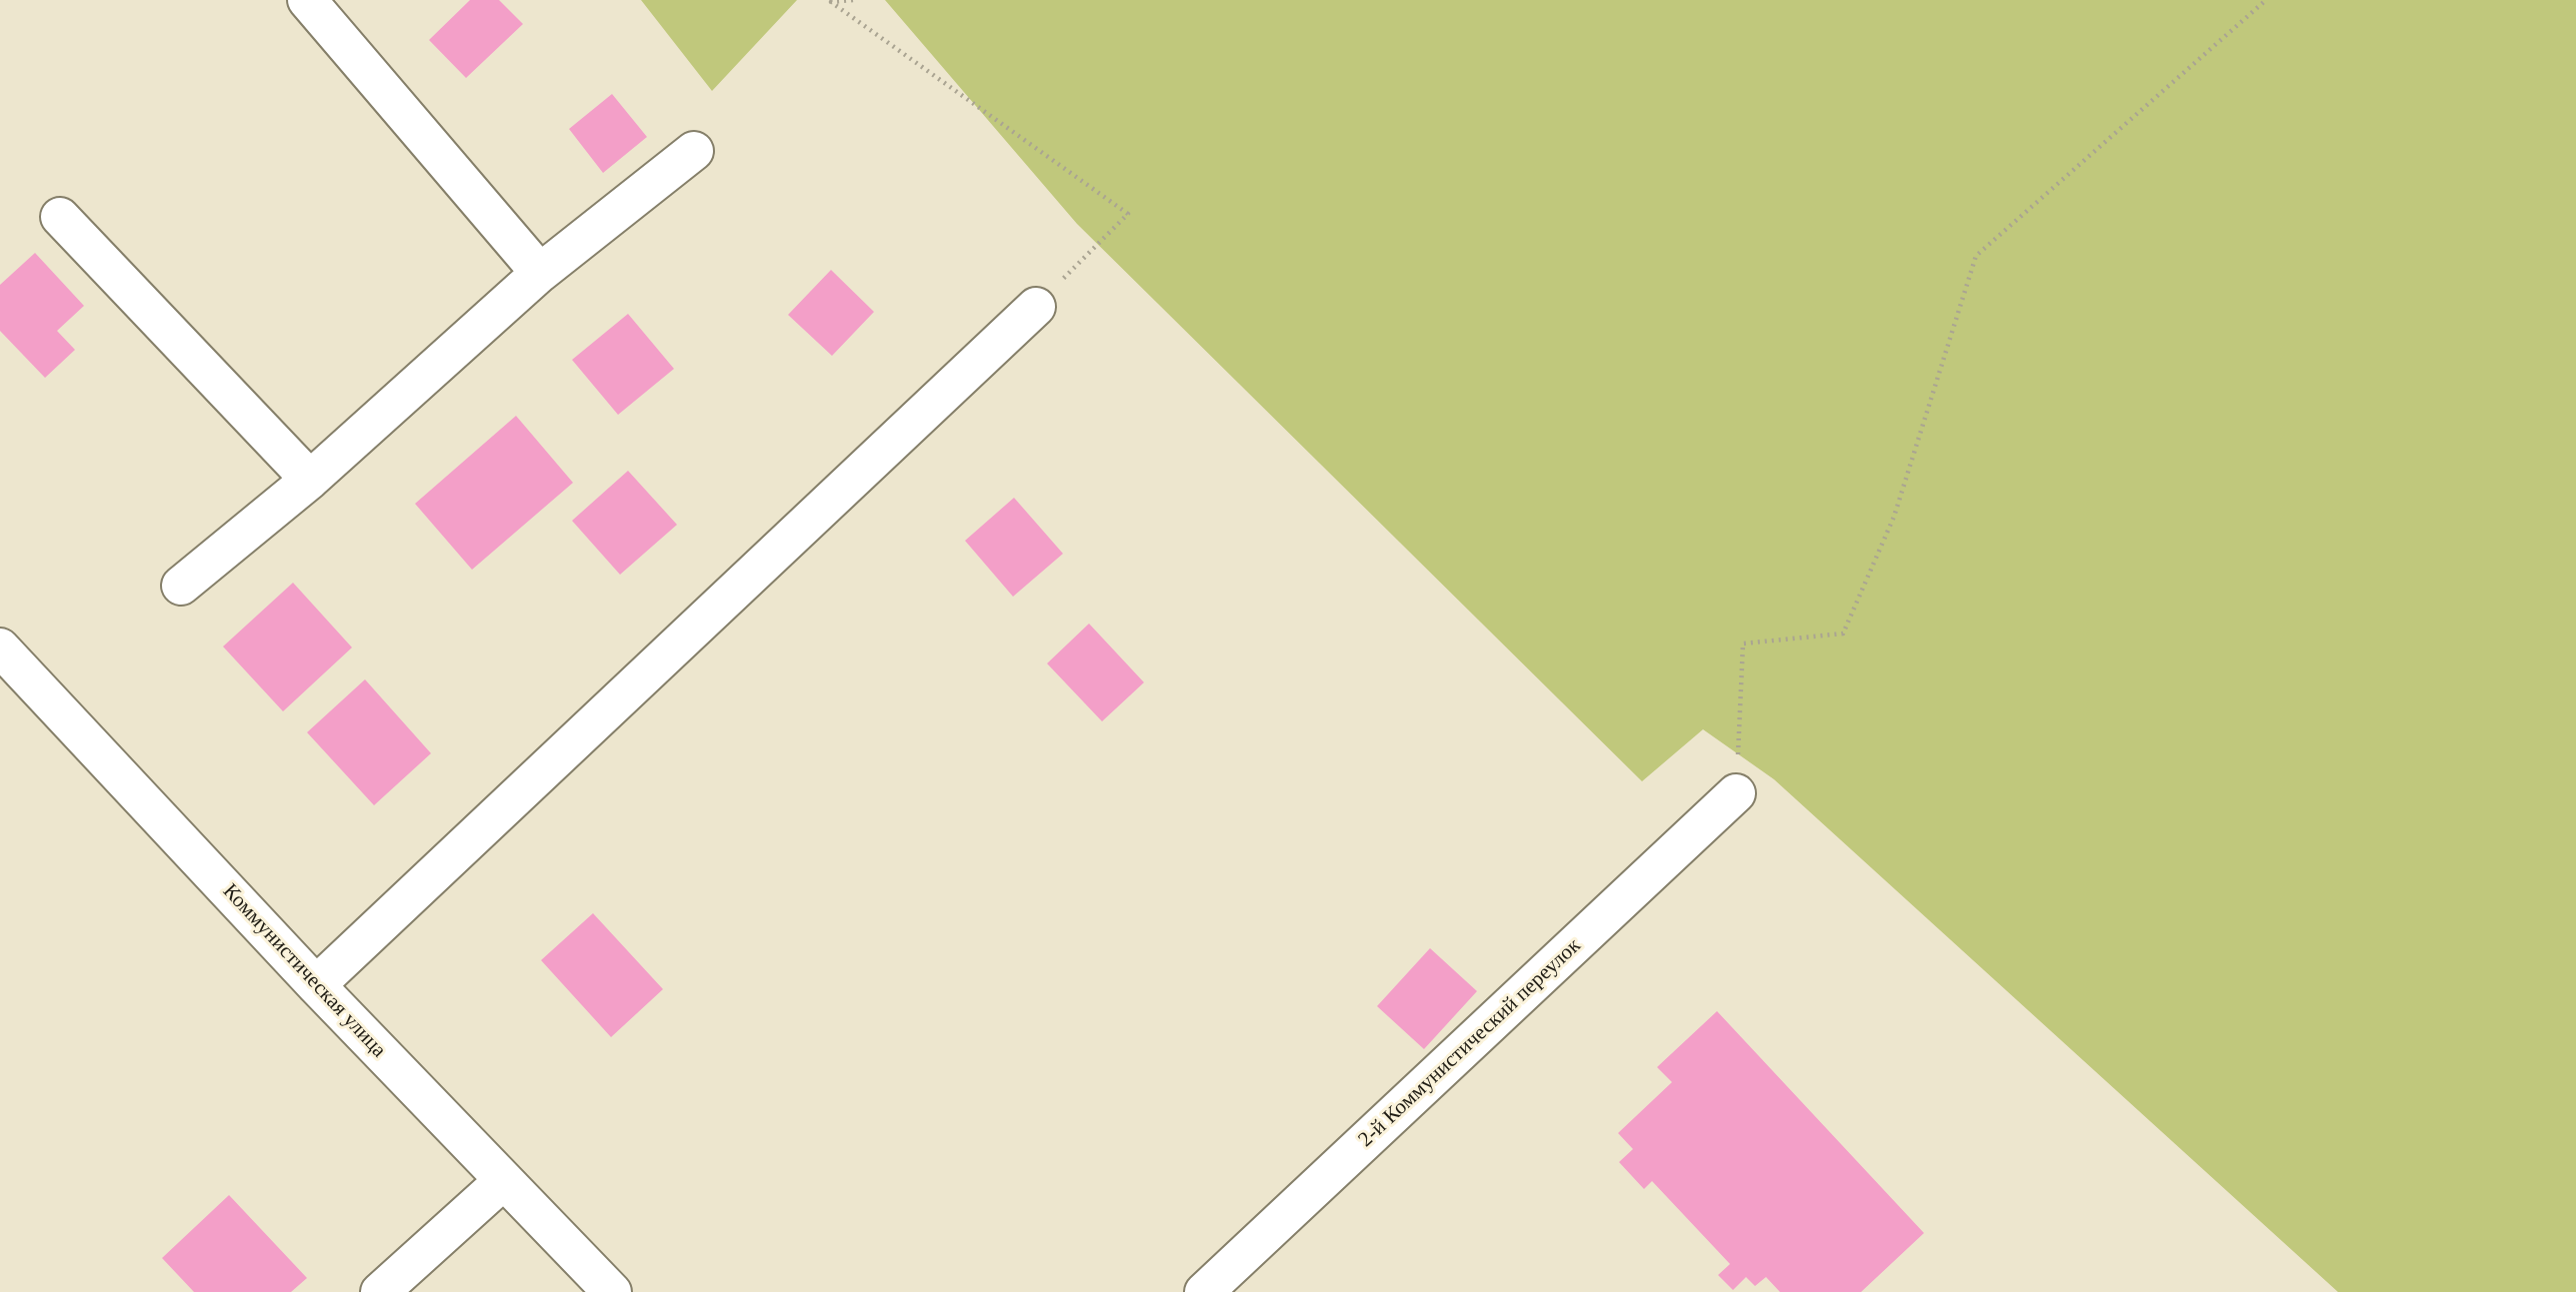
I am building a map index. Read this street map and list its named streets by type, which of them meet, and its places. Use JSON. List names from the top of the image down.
{
  "streets": {
    "street": ["Коммунистическая улица", "2-й Коммунистический переулок"]
  }
}
